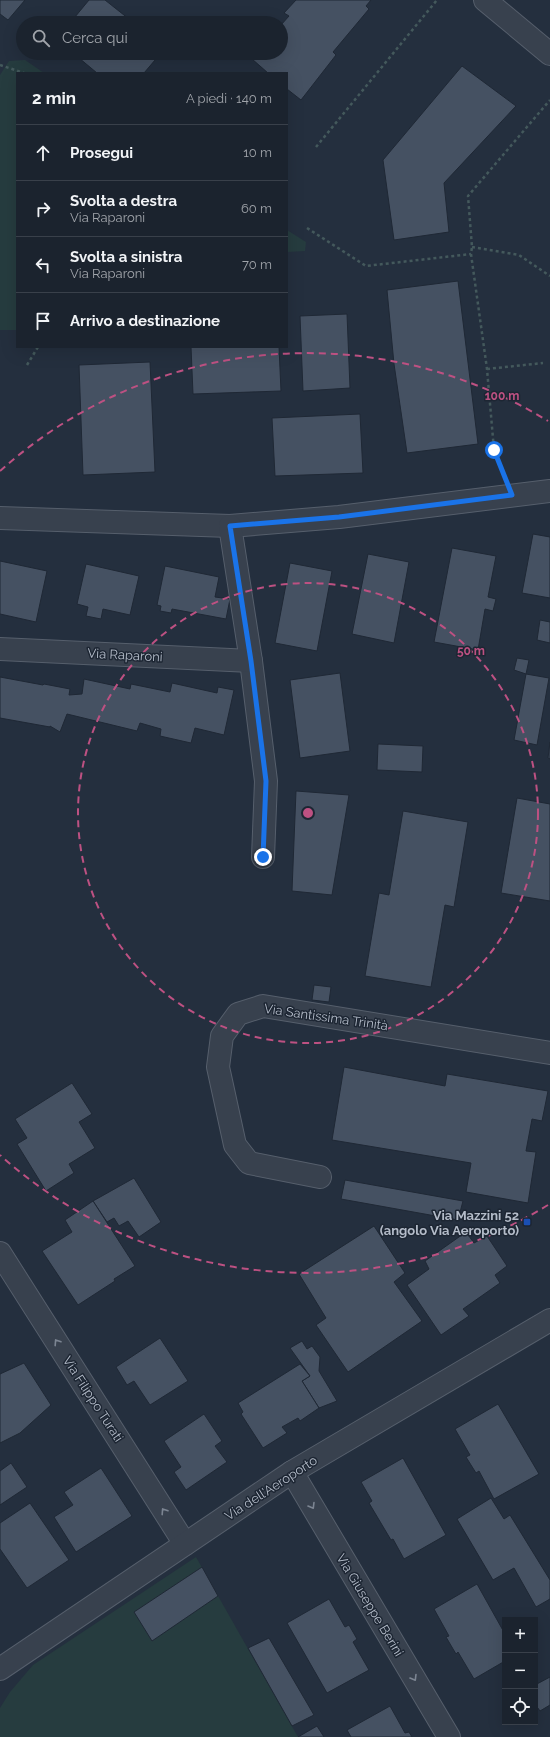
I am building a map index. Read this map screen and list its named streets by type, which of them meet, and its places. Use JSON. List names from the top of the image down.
{
  "streets": {
    "street": [
      "Via Raparoni",
      "Via Santissima Trinità",
      "Via Filippo Turati",
      "Via dell'Aeroporto",
      "Via Giuseppe Berini"
    ]
  },
  "crossings": [
    ["Via Filippo Turati", "Via dell'Aeroporto"],
    ["Via dell'Aeroporto", "Via Giuseppe Berini"]
  ],
  "one_way": ["Via Filippo Turati", "Via Giuseppe Berini"],
  "places": {
    "transit": ["Via Mazzini 52 (angolo Via Aeroporto)"]
  },
  "page": {
    "search": "Cerca qui",
    "heading": ["2 min", "A piedi · 140 m"],
    "list": [
      ["Prosegui", "10 m"],
      ["Svolta a destra", "Via Raparoni", "60 m"],
      ["Svolta a sinistra", "Via Raparoni", "70 m"],
      "Arrivo a destinazione"
    ],
    "map_buttons": ["+", "−"]
  },
  "rings": ["100 m", "50 m"]
}
